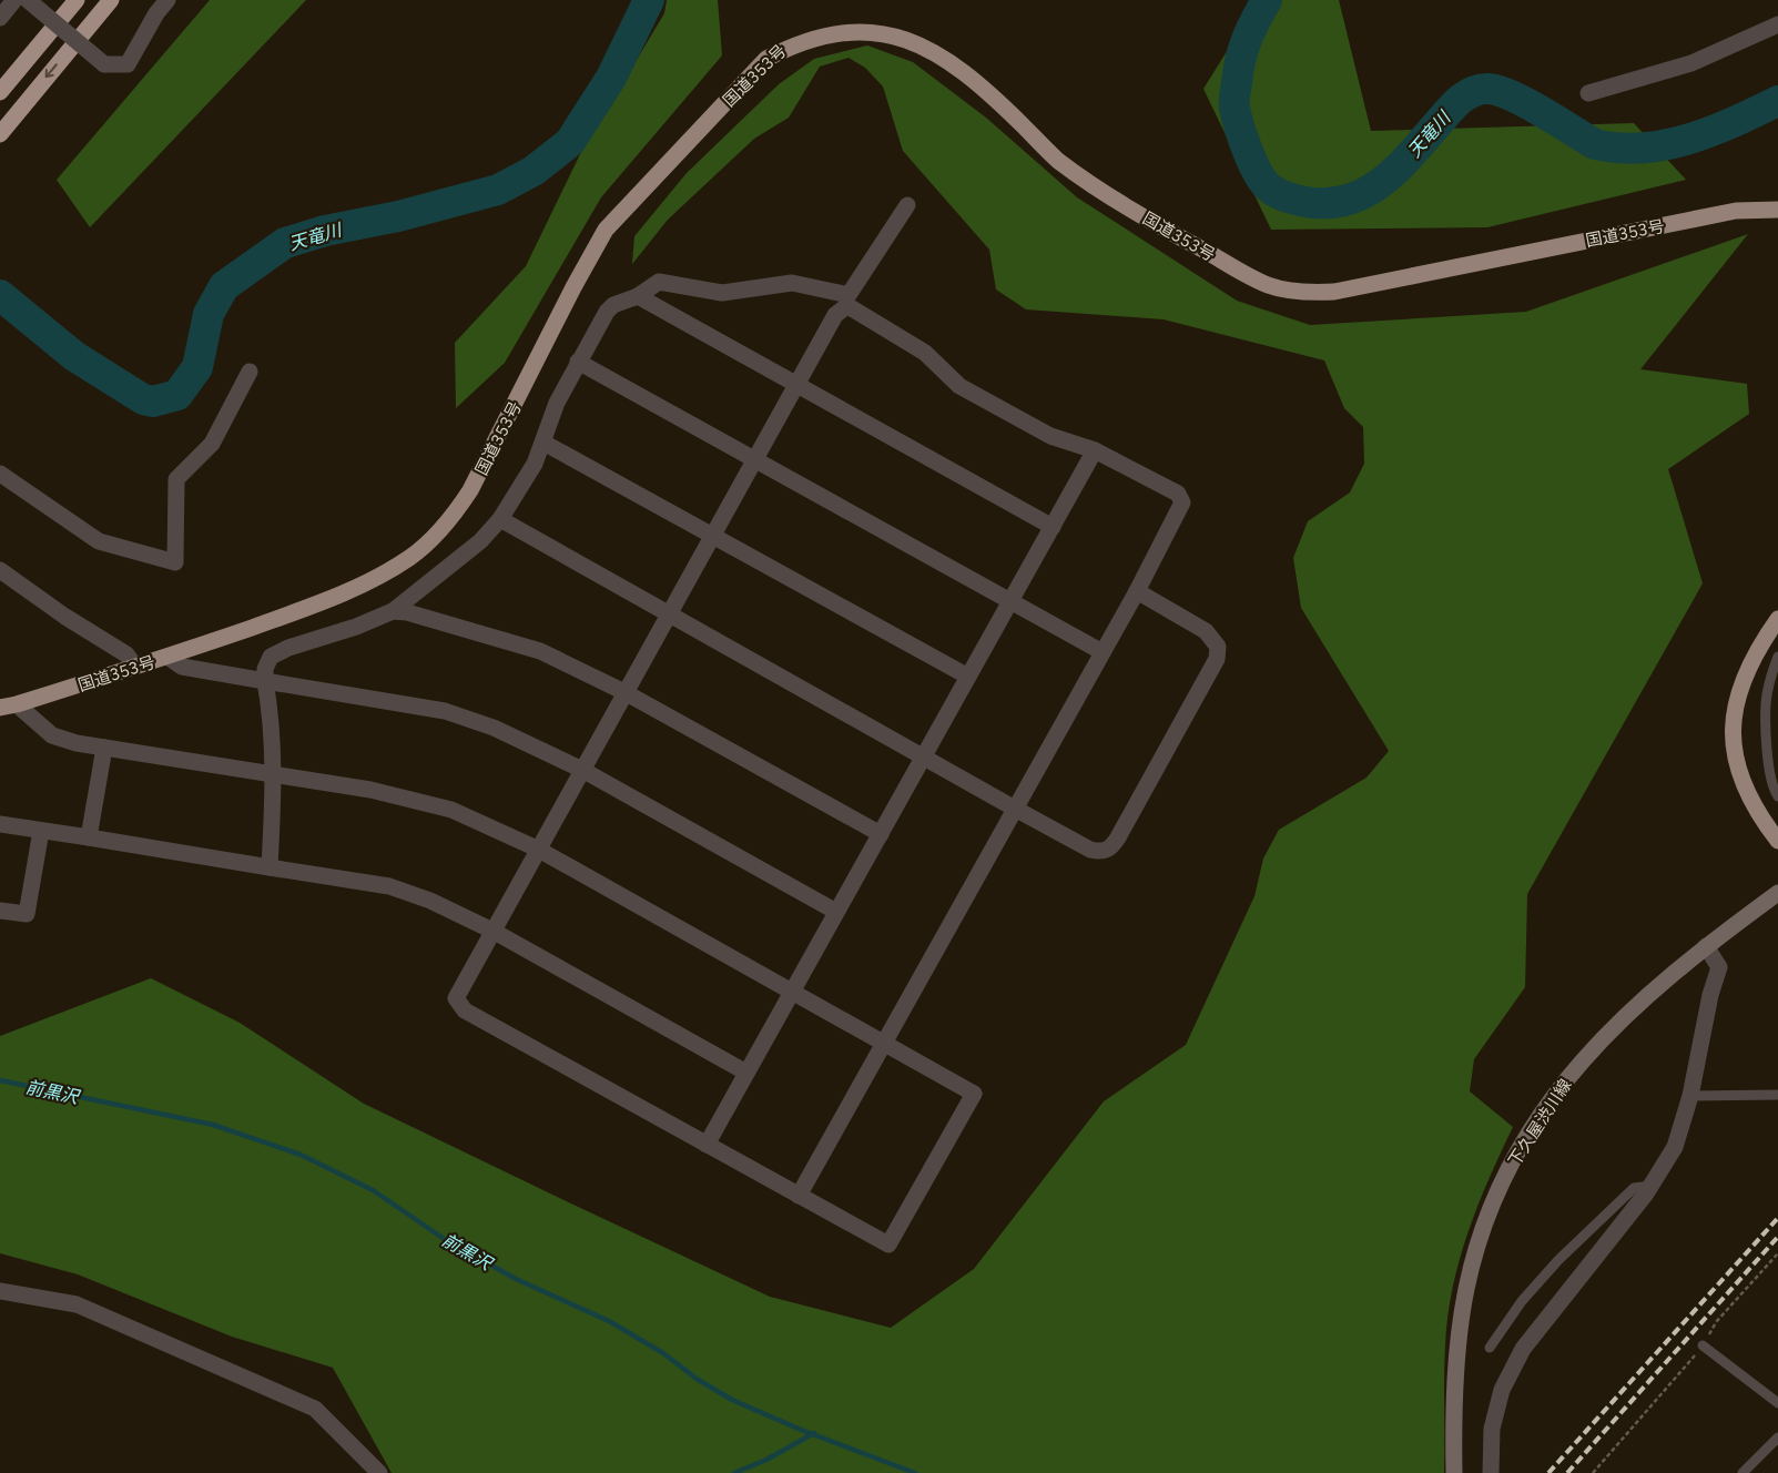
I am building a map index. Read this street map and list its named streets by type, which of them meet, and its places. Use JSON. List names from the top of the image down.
{
  "streets": {
    "highway": ["国道353号"],
    "main road": ["下久屋渋川線"]
  },
  "water": ["天竜川", "前黒沢"]
}
